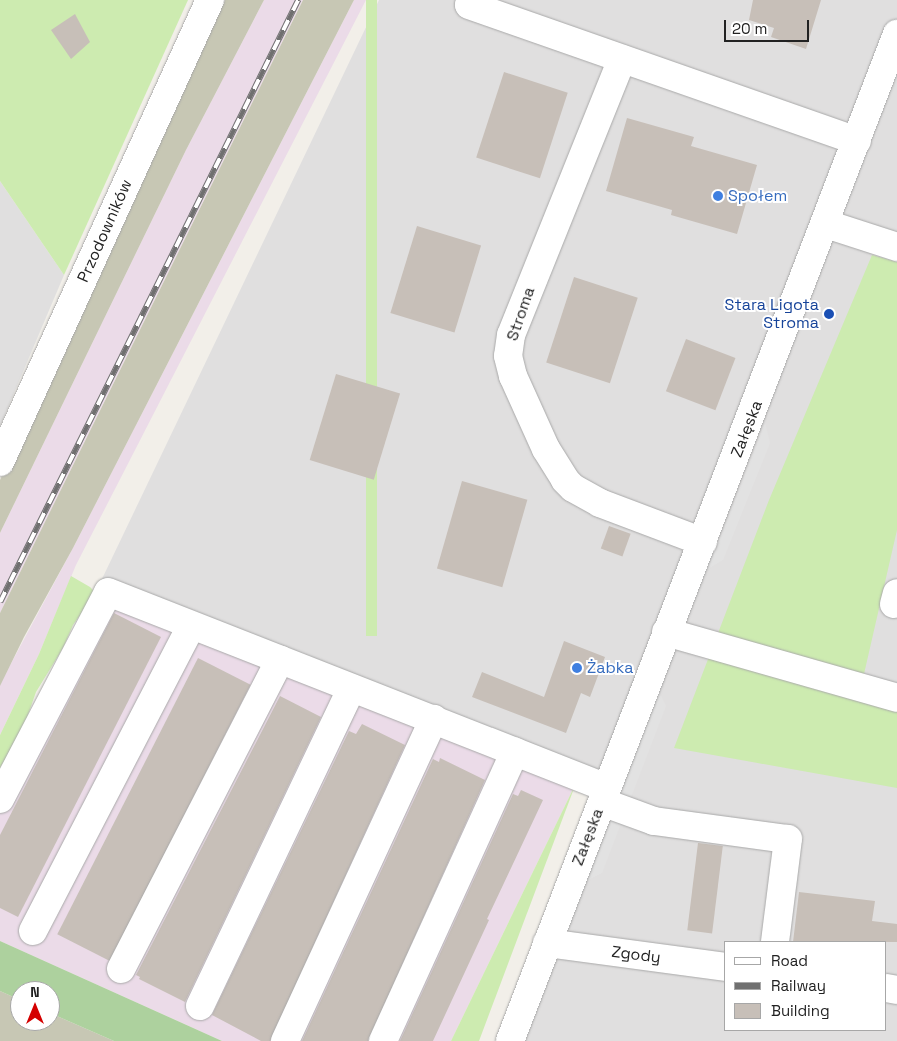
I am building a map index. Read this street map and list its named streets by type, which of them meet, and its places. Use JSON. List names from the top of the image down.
{
  "streets": {
    "street": [
      "Przodowników",
      "Stroma",
      "Załęska",
      "Zgody"
    ]
  },
  "crossings": [
    ["Stroma", "Załęska"],
    ["Załęska", "Zgody"]
  ],
  "places": ["Społem", "Stara Ligota Stroma", "Żabka"],
  "legend": ["Road", "Railway", "Building"],
  "scale_bar": "20 m",
  "north": "top"
}
